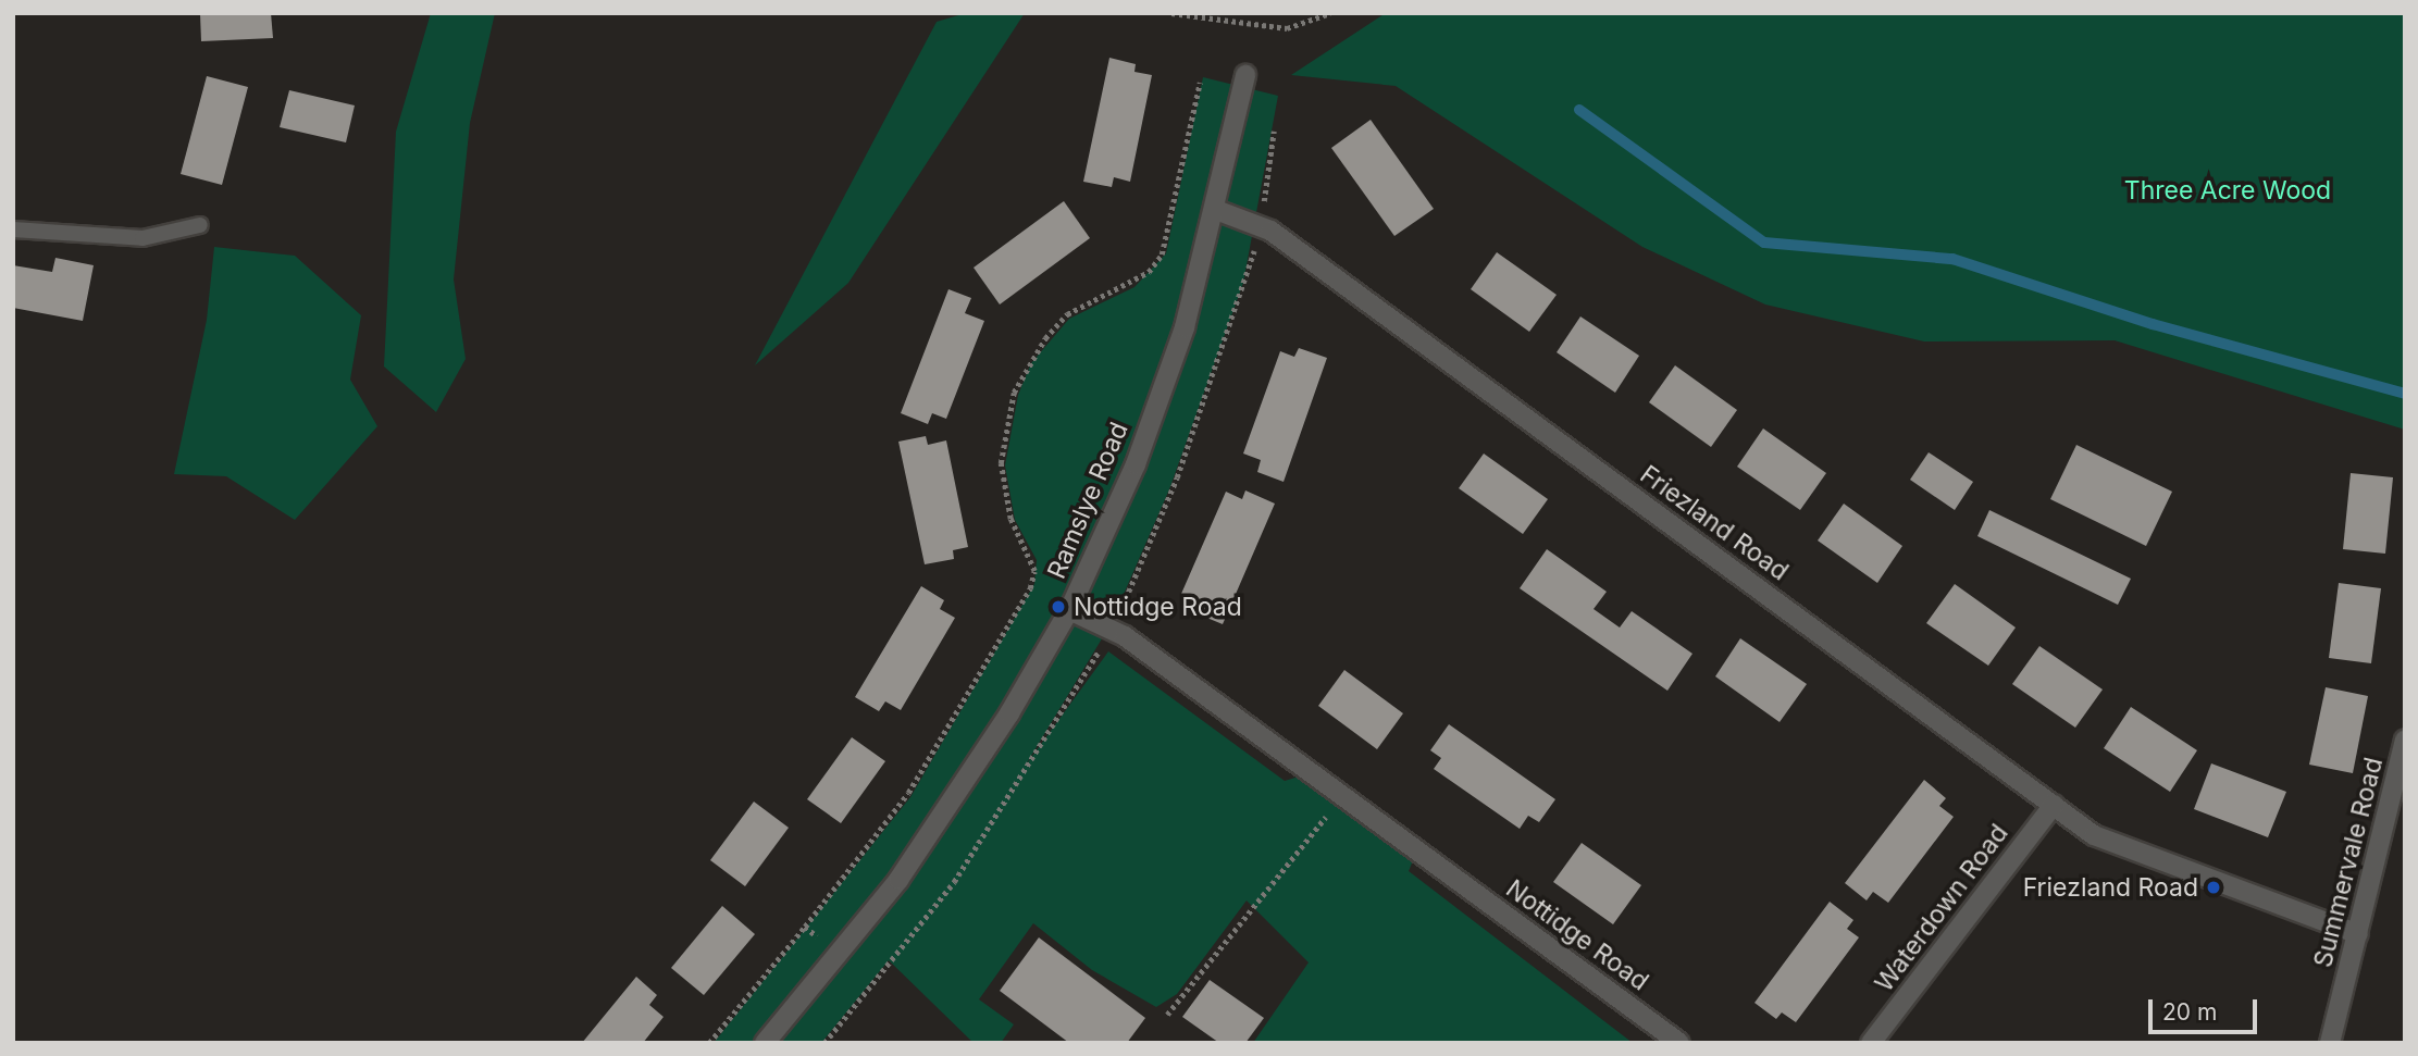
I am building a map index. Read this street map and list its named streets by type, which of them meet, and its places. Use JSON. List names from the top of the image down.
{
  "streets": {
    "street": [
      "Ramslye Road",
      "Friezland Road",
      "Summervale Road",
      "Waterdown Road",
      "Nottidge Road"
    ]
  },
  "crossings": [
    ["Ramslye Road", "Friezland Road"],
    ["Ramslye Road", "Nottidge Road"],
    ["Friezland Road", "Summervale Road"],
    ["Friezland Road", "Waterdown Road"]
  ],
  "parks": ["Three Acre Wood"],
  "places": ["Nottidge Road", "Friezland Road"],
  "scale_bar": "20 m"
}
